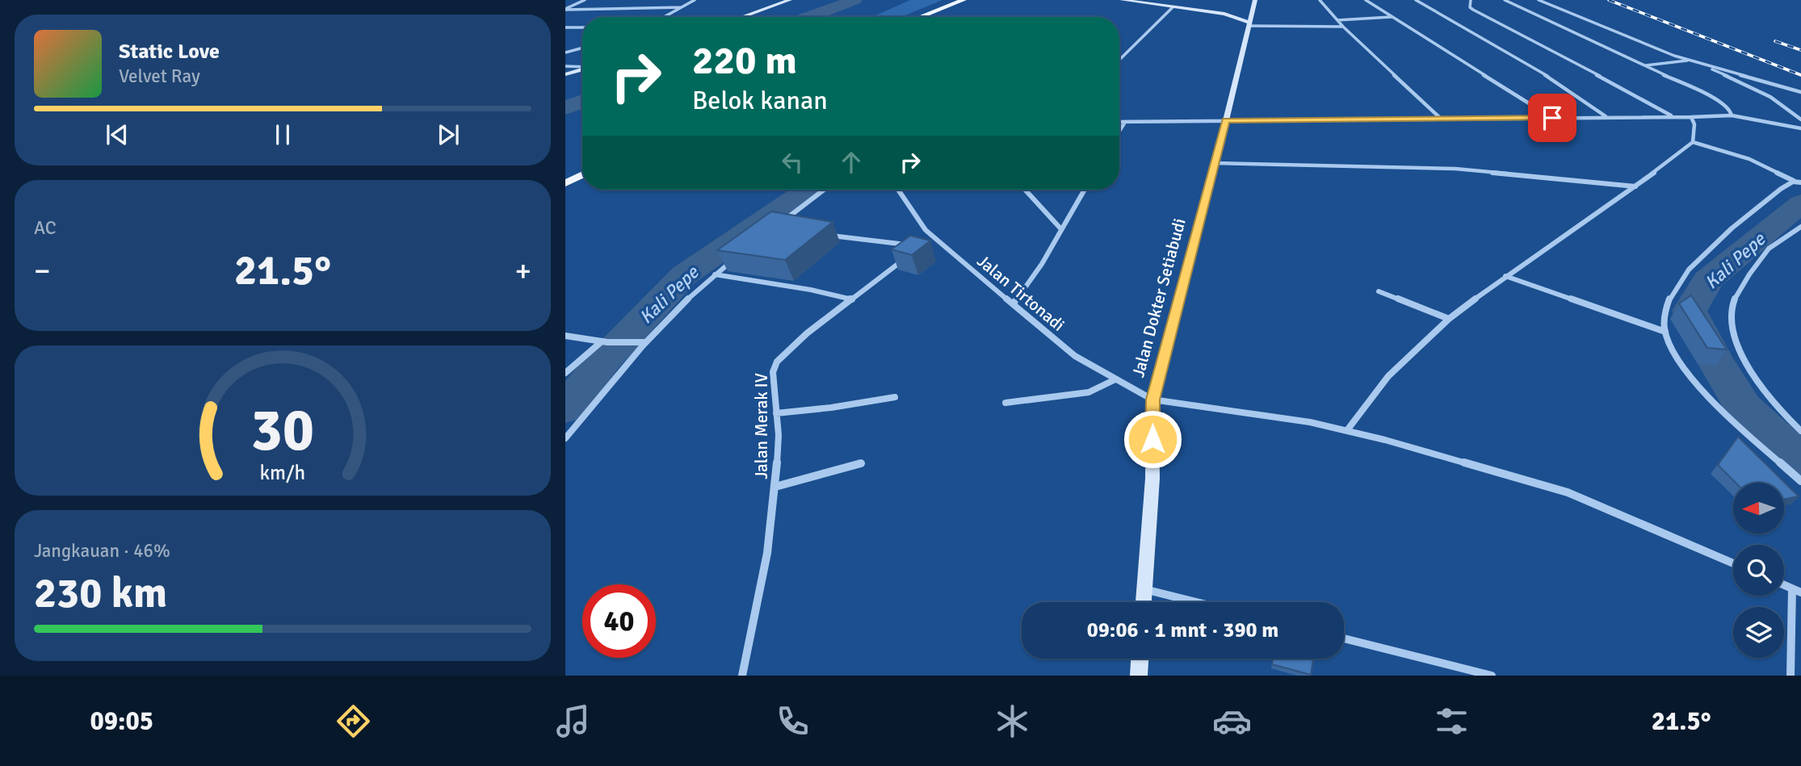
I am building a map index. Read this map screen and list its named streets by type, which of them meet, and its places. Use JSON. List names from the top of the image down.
{
  "streets": {
    "street": ["Jalan Tirtonadi", "Jalan Dokter Setiabudi", "Jalan Merak IV"]
  },
  "crossings": [
    ["Jalan Tirtonadi", "Jalan Dokter Setiabudi"]
  ],
  "water": ["Kali Pepe"],
  "north": "left",
  "page": {
    "turn": ["220 m", "Belok kanan"],
    "song": ["Static Love", "Velvet Ray"],
    "tile": [
      "AC",
      ["Jangkauan · 46%", "230 km"]
    ],
    "heat": ["−", "21.5°", "+"],
    "limit": "40",
    "trip": "09:06 · 1 mnt · 390 m",
    "tabs": ["09:05", "21.5°"],
    "gauge": ["30", "km/h"]
  }
}
